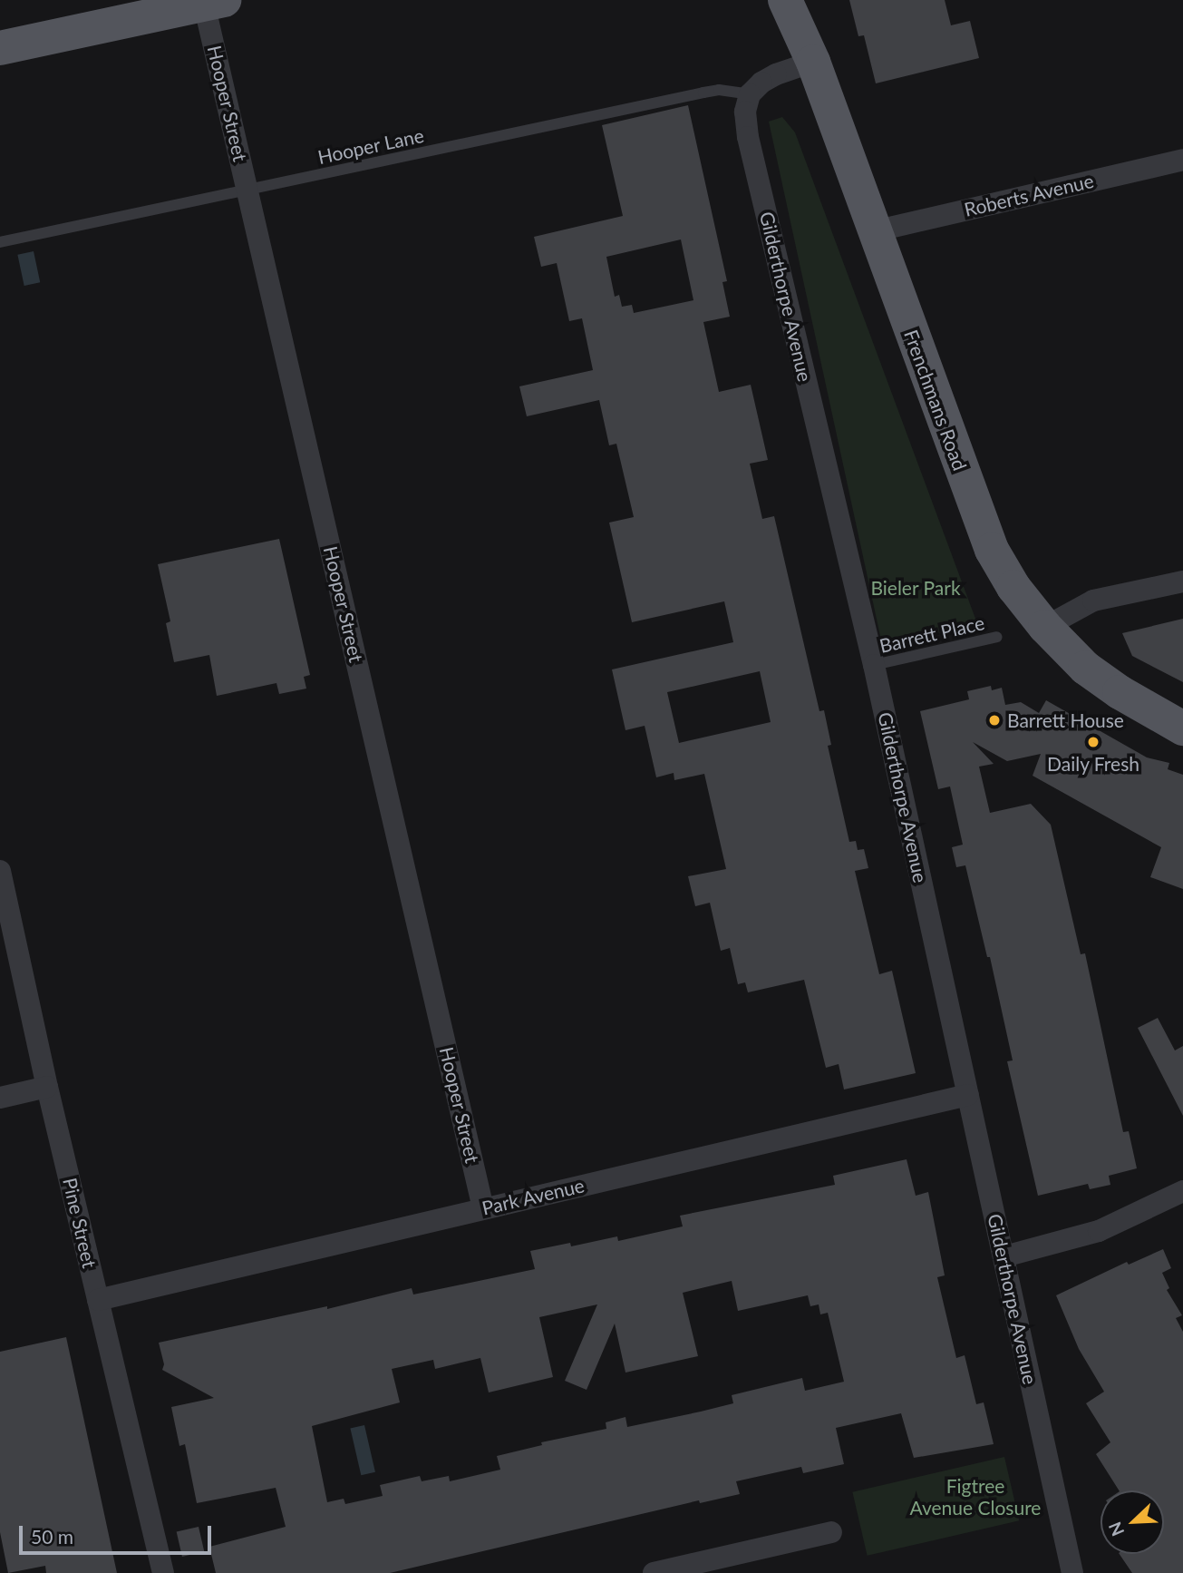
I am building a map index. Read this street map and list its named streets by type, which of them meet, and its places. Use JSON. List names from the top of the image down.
{
  "streets": {
    "main road": ["Frenchmans Road"],
    "street": [
      "Hooper Street",
      "Roberts Avenue",
      "Gilderthorpe Avenue",
      "Park Avenue",
      "Pine Street"
    ],
    "lane": ["Hooper Lane", "Barrett Place"]
  },
  "crossings": [
    ["Hooper Street", "Hooper Lane"],
    ["Hooper Street", "Park Avenue"],
    ["Hooper Lane", "Gilderthorpe Avenue"],
    ["Roberts Avenue", "Frenchmans Road"],
    ["Gilderthorpe Avenue", "Barrett Place"],
    ["Gilderthorpe Avenue", "Park Avenue"],
    ["Park Avenue", "Pine Street"]
  ],
  "parks": ["Bieler Park", "Figtree Avenue Closure"],
  "places": ["Barrett House", "Daily Fresh"],
  "scale_bar": "50 m",
  "north": "bottom left"
}
